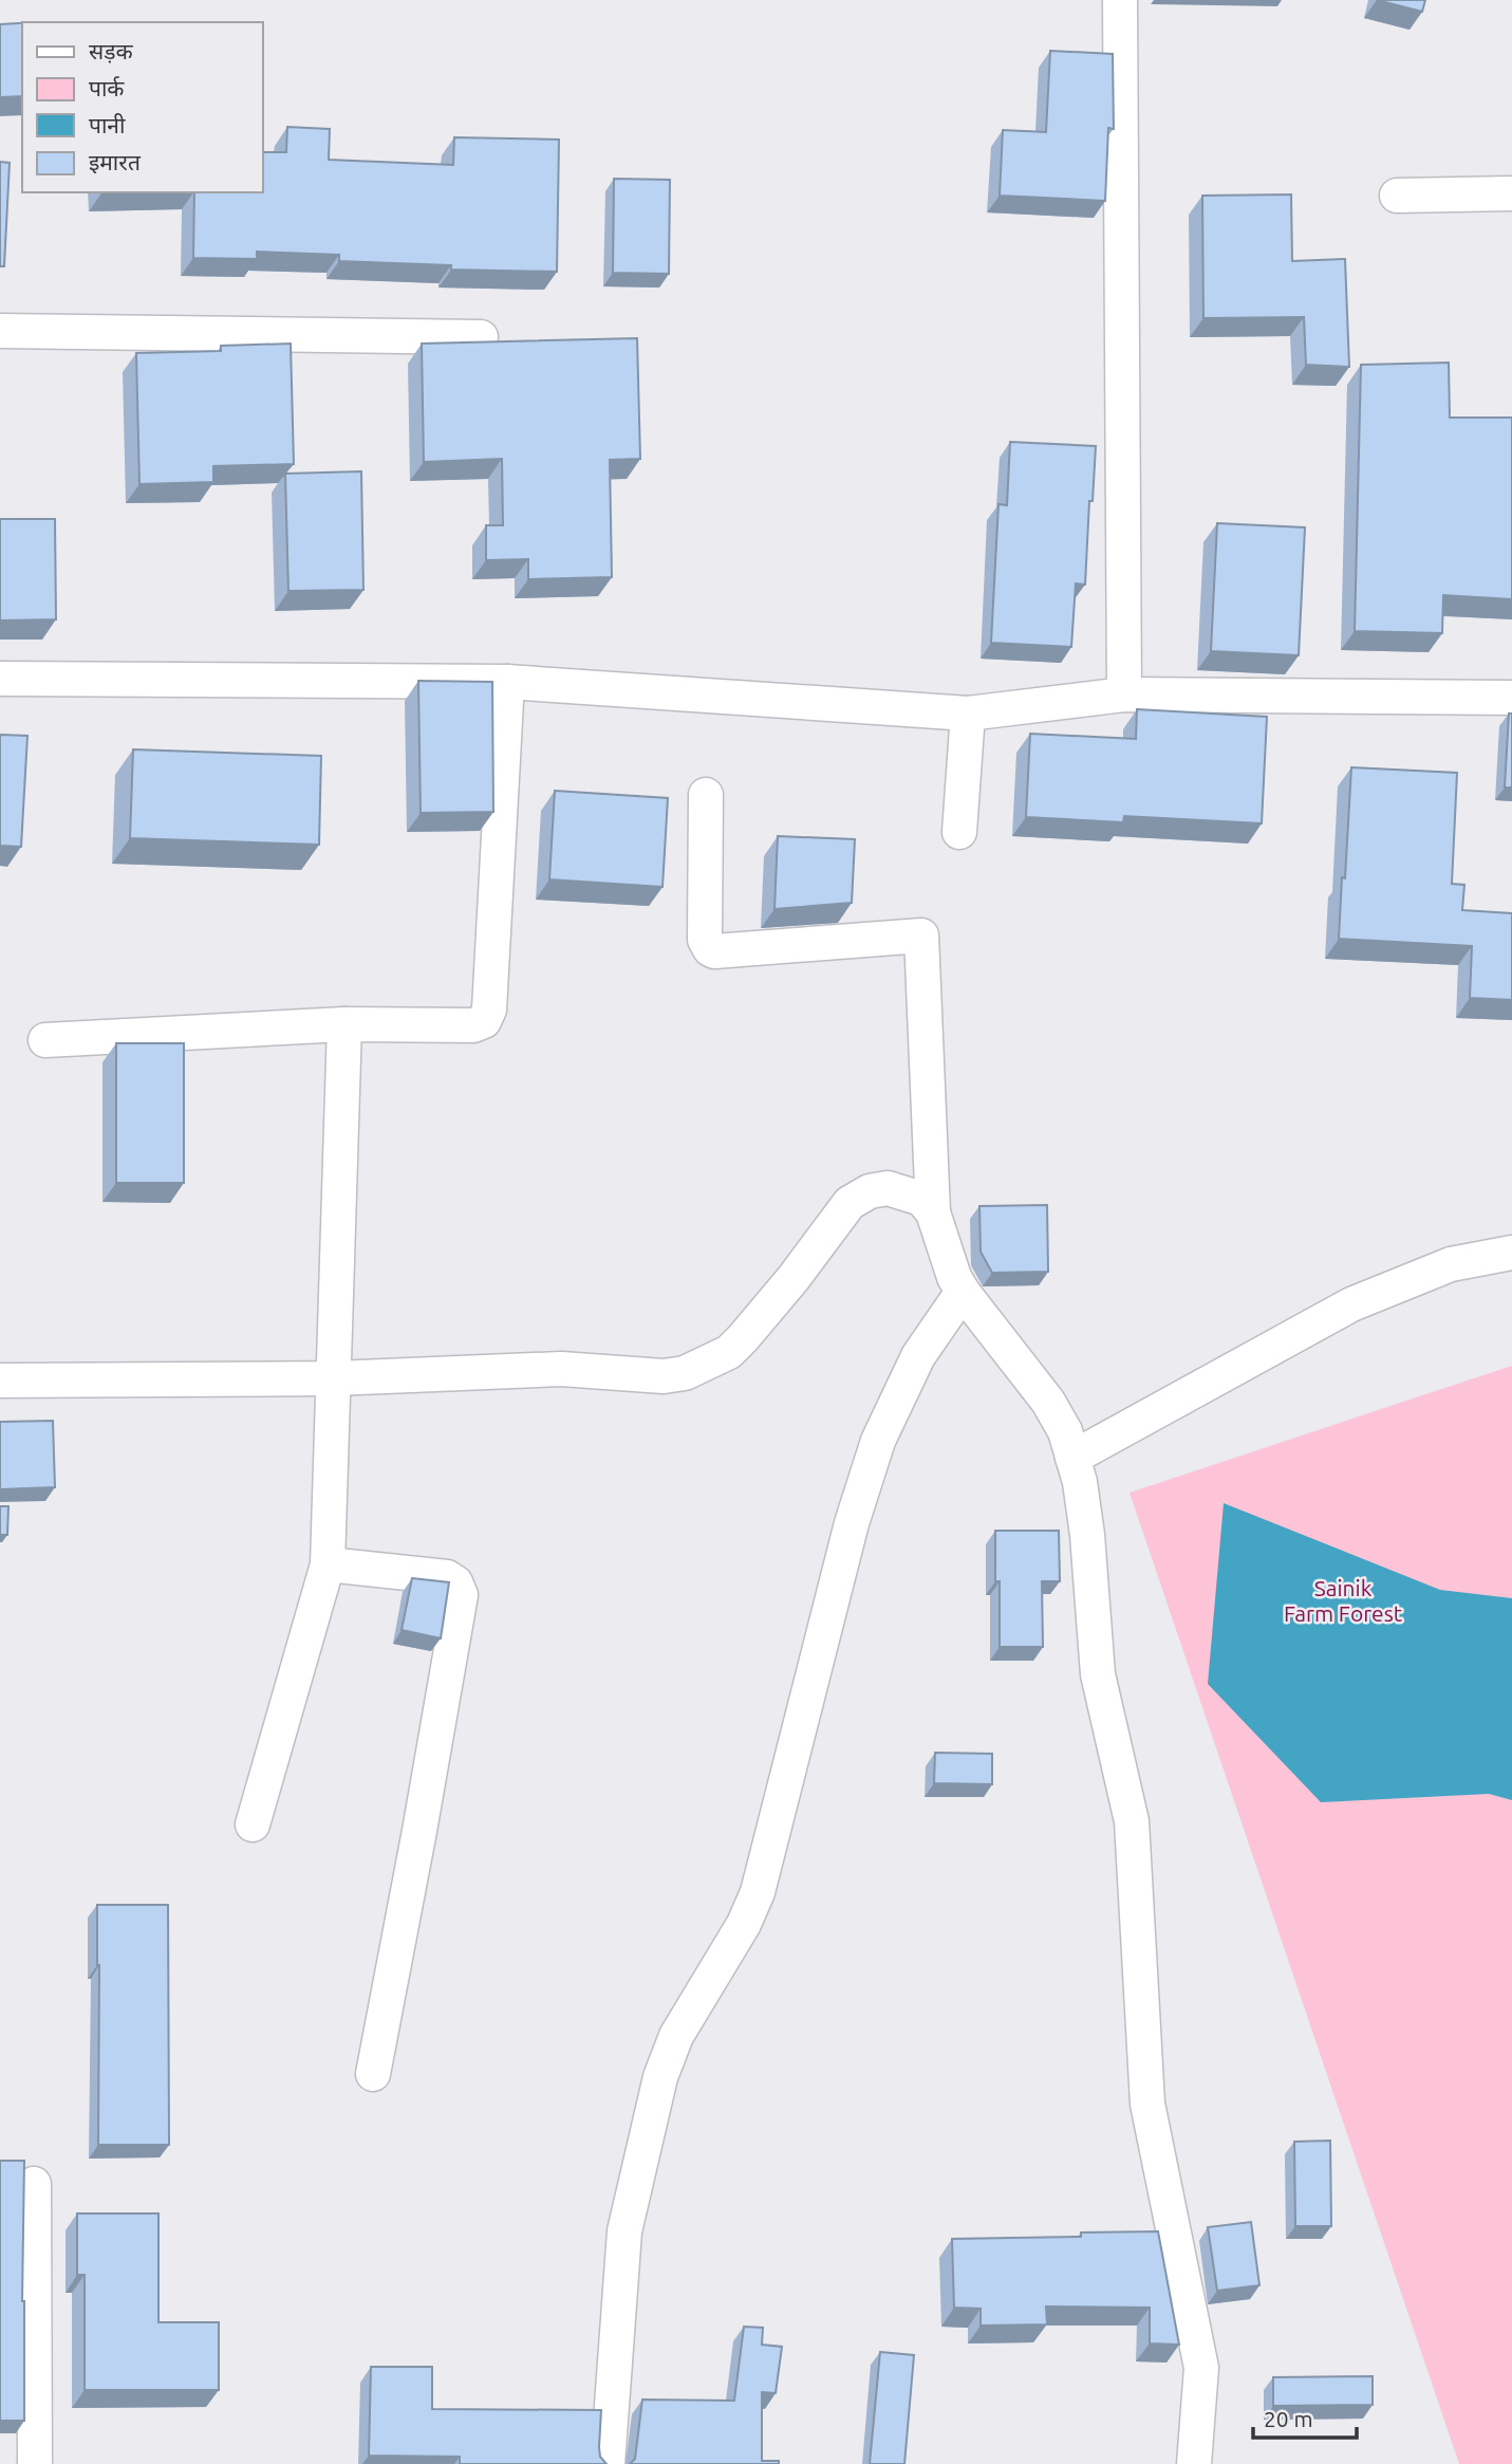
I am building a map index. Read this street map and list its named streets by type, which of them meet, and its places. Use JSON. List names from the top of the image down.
{
  "parks": ["Sainik Farm Forest"],
  "legend": [
    "सड़क",
    "पार्क",
    "पानी",
    "इमारत"
  ],
  "scale_bar": "20 m"
}
